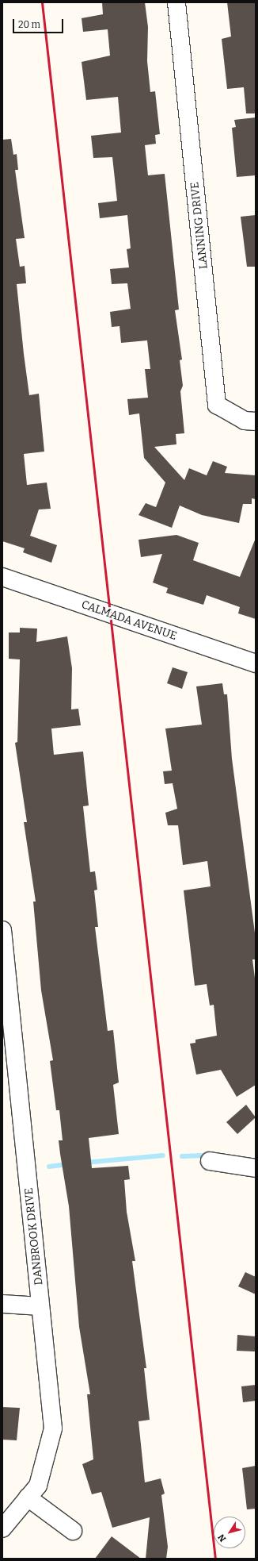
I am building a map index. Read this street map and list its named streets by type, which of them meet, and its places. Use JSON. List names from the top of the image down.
{
  "streets": {
    "street": ["LANNING DRIVE", "CALMADA AVENUE", "DANBROOK DRIVE"]
  },
  "scale_bar": "20 m",
  "north": "bottom left"
}
